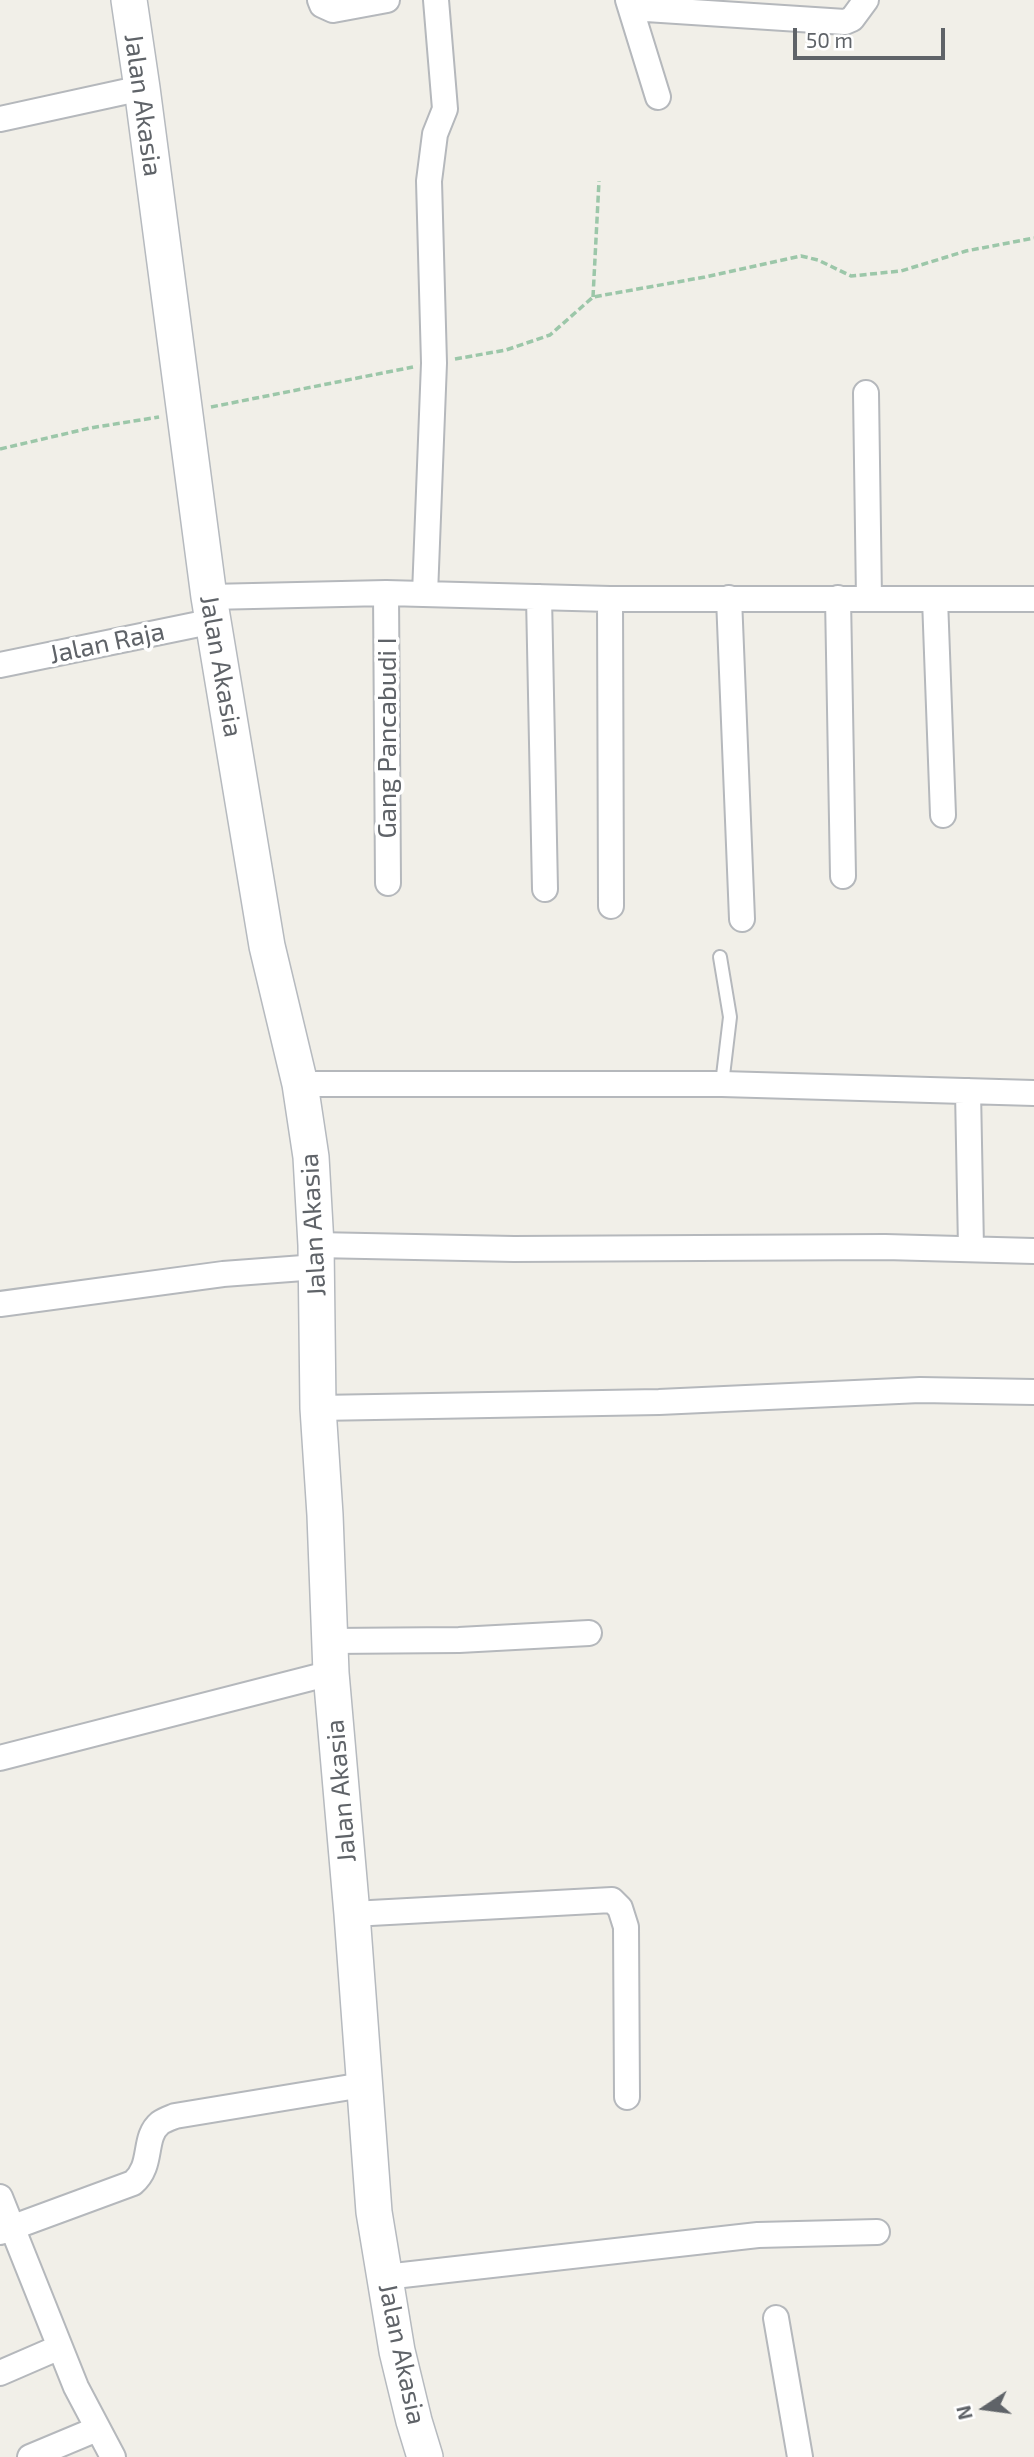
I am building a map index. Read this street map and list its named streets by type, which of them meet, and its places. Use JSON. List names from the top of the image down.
{
  "streets": {
    "street": ["Jalan Akasia", "Jalan Raja", "Gang Pancabudi I"]
  },
  "crossings": [
    ["Jalan Akasia", "Jalan Raja"],
    ["Jalan Raja", "Gang Pancabudi I"]
  ],
  "scale_bar": "50 m",
  "north": "left"
}
